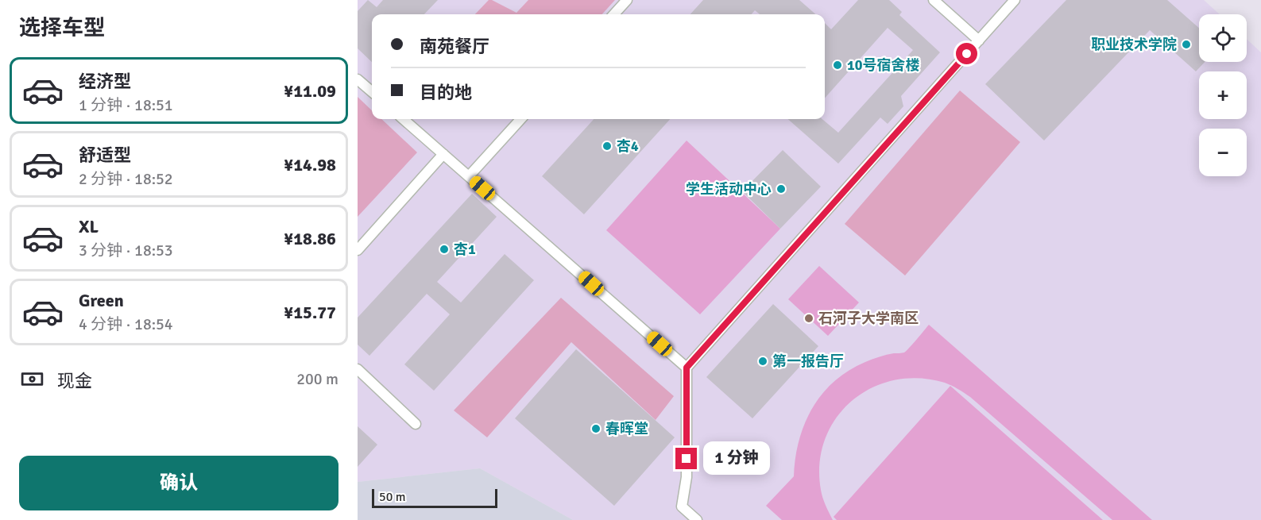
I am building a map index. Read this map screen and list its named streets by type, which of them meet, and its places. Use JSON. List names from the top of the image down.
{
  "places": [
    "职业技术学院",
    "10号宿舍楼",
    "杏4",
    "学生活动中心",
    "杏1",
    "石河子大学南区",
    "第一报告厅",
    "春晖堂"
  ],
  "scale_bar": "50 m",
  "page": {
    "heading": "选择车型",
    "map_buttons": ["+", "−"],
    "banner": ["南苑餐厅", "目的地"],
    "list": [
      {
        "name": "经济型",
        "note": "1 分钟 · 18:51",
        "value": "¥11.09"
      },
      {
        "name": "舒适型",
        "note": "2 分钟 · 18:52",
        "value": "¥14.98"
      },
      {
        "name": "XL",
        "note": "3 分钟 · 18:53",
        "value": "¥18.86"
      },
      {
        "name": "Green",
        "note": "4 分钟 · 18:54",
        "value": "¥15.77"
      }
    ],
    "pay": ["现金", "200 m"],
    "bubble": "1 分钟",
    "buttons": "确认",
    "scale": "50 m"
  }
}
